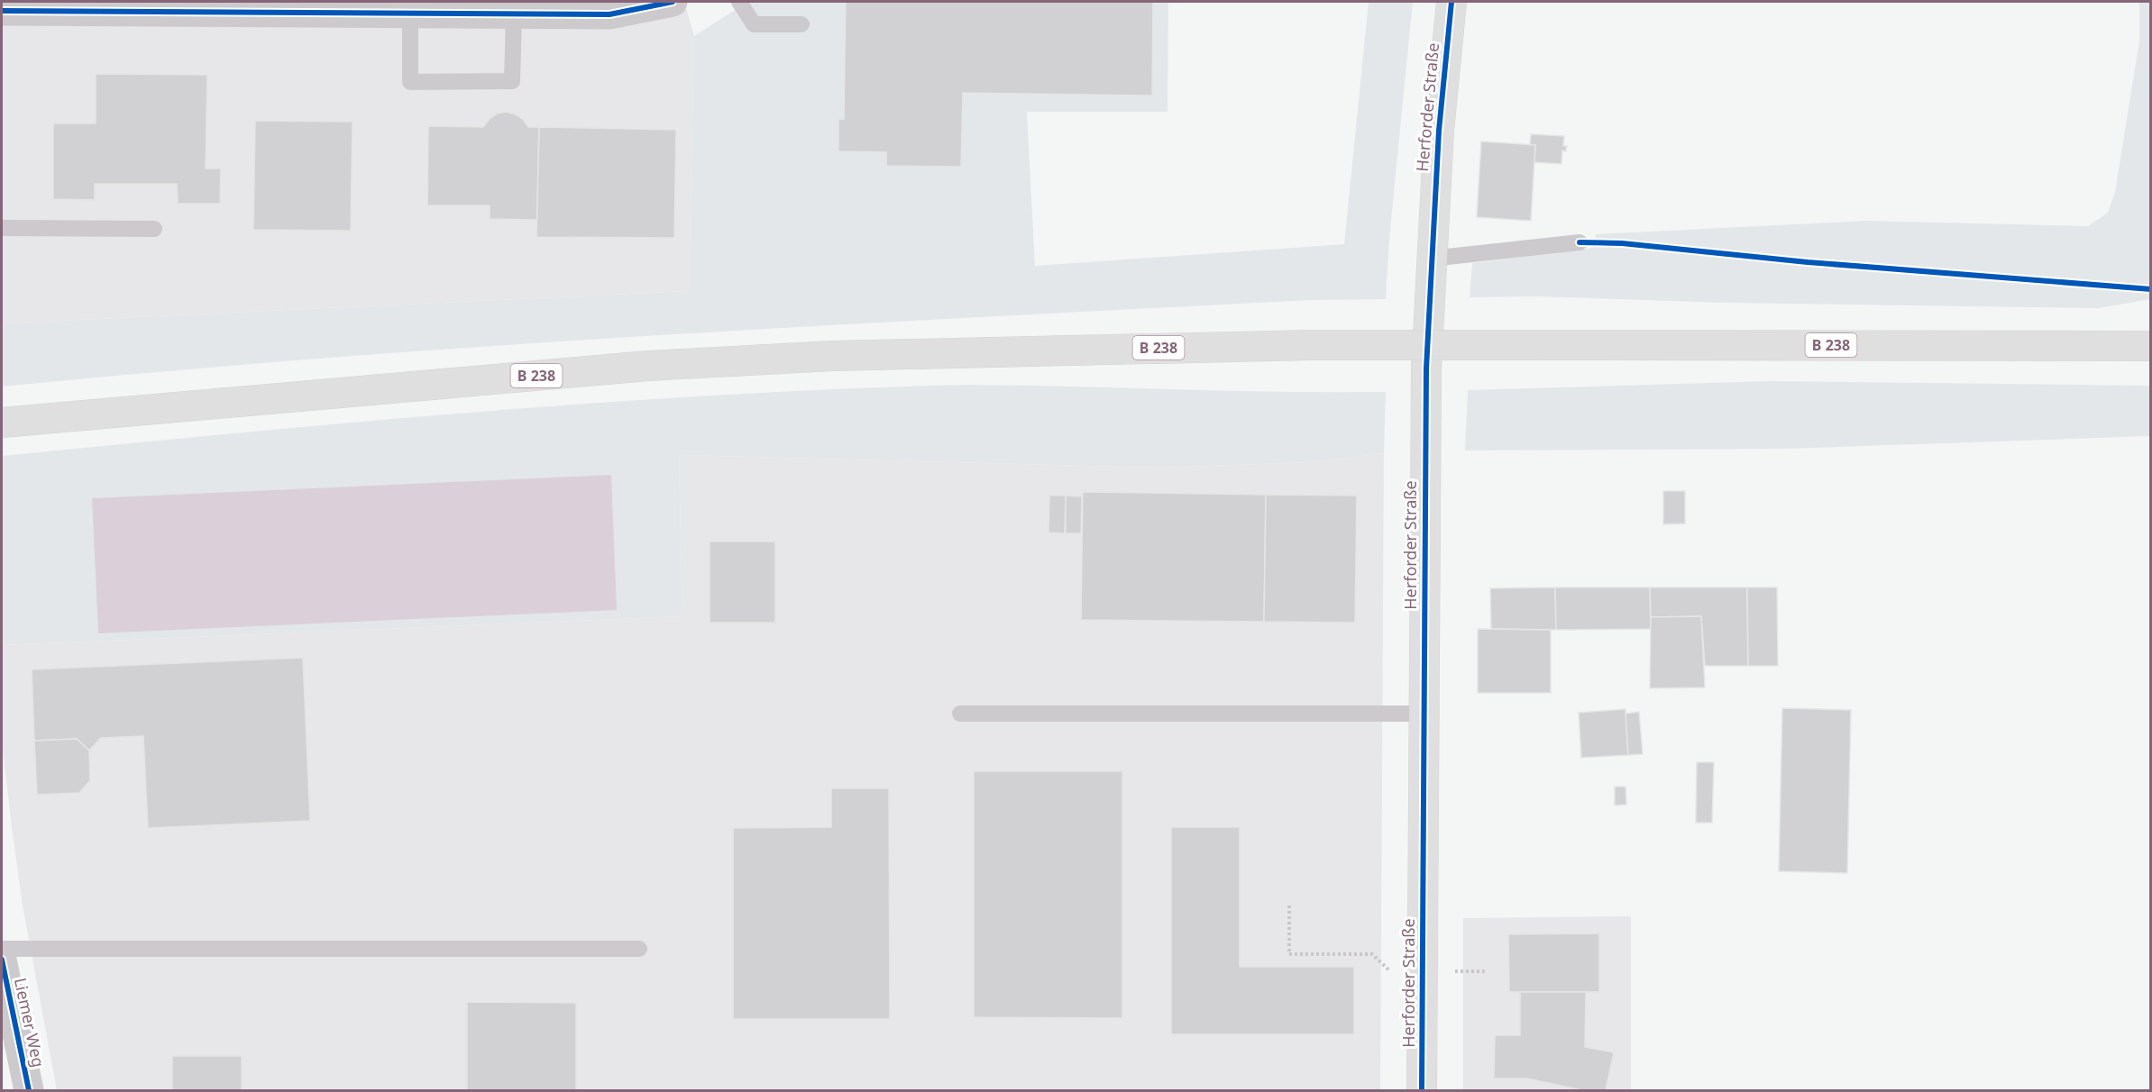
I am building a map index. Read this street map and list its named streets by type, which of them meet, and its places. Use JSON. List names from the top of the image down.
{
  "streets": {
    "main road": ["Herforder Straße", "B 238"],
    "street": ["Liemer Weg"]
  }
}
